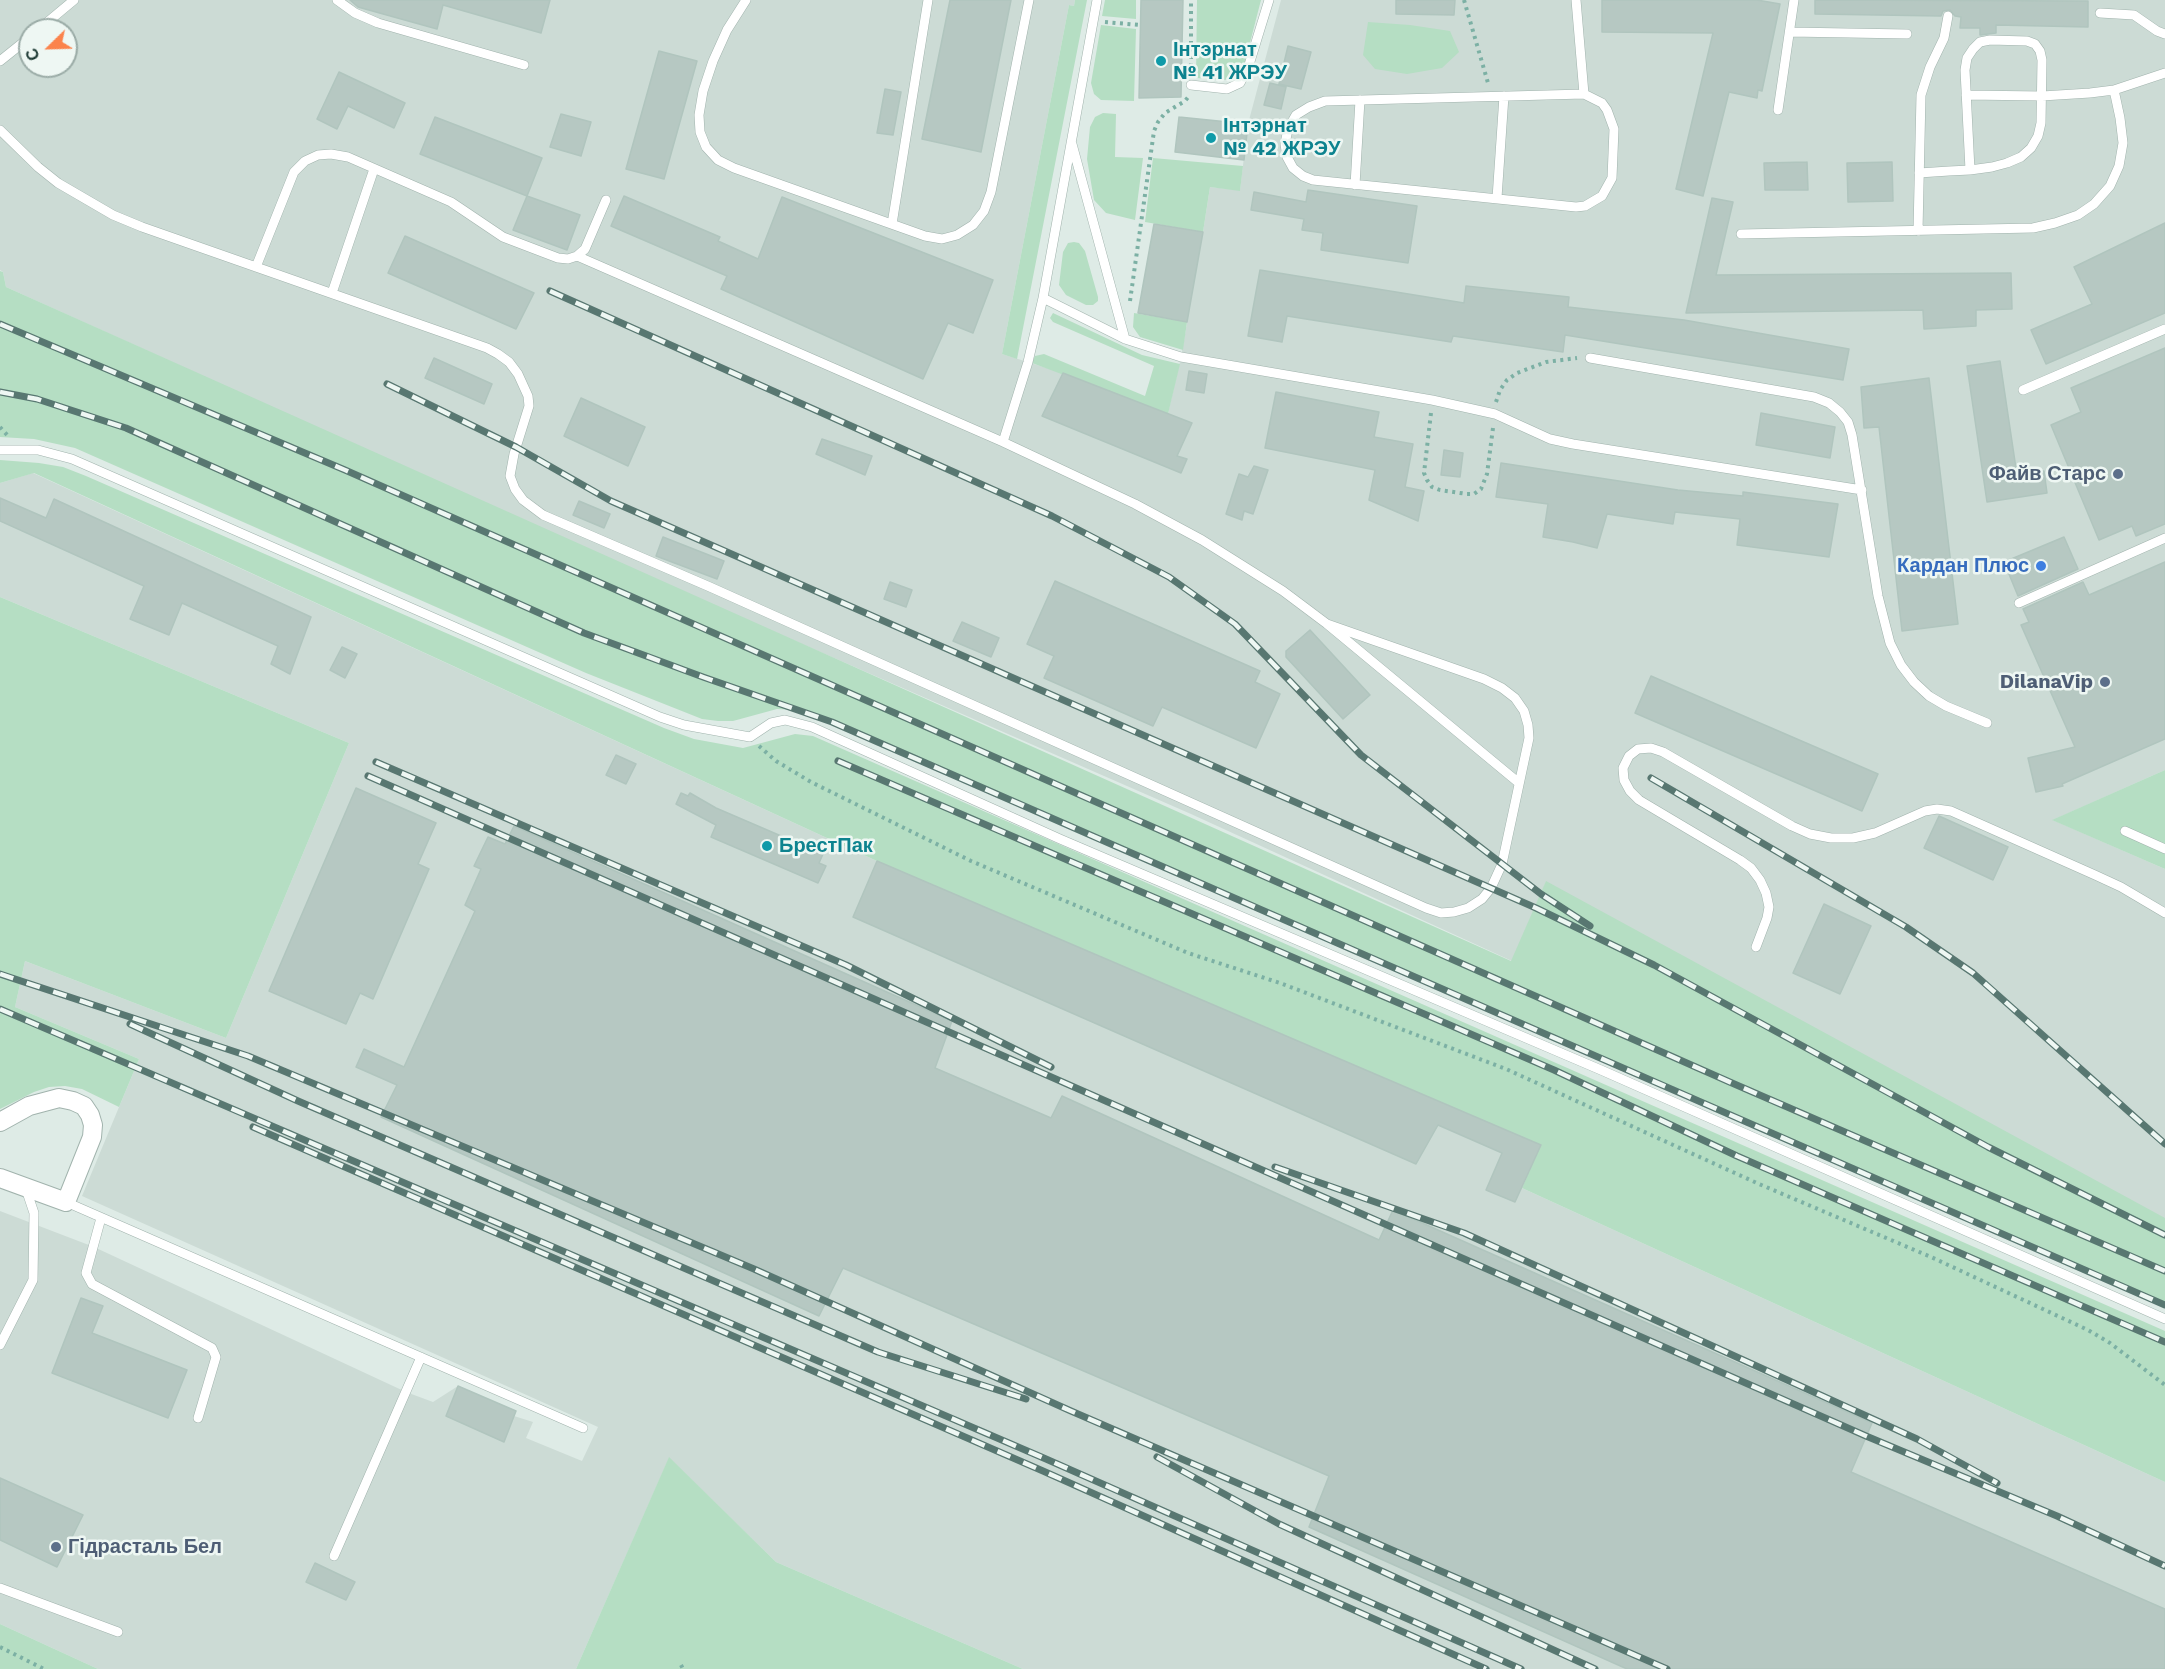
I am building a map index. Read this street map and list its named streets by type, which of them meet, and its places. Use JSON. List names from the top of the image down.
{
  "places": [
    "Інтэрнат № 41 ЖРЭУ",
    "Інтэрнат № 42 ЖРЭУ",
    "Файв Старс",
    "Кардан Плюс",
    "DilanaVip",
    "БрестПак",
    "Гідрасталь Бел"
  ],
  "north": "bottom left"
}
